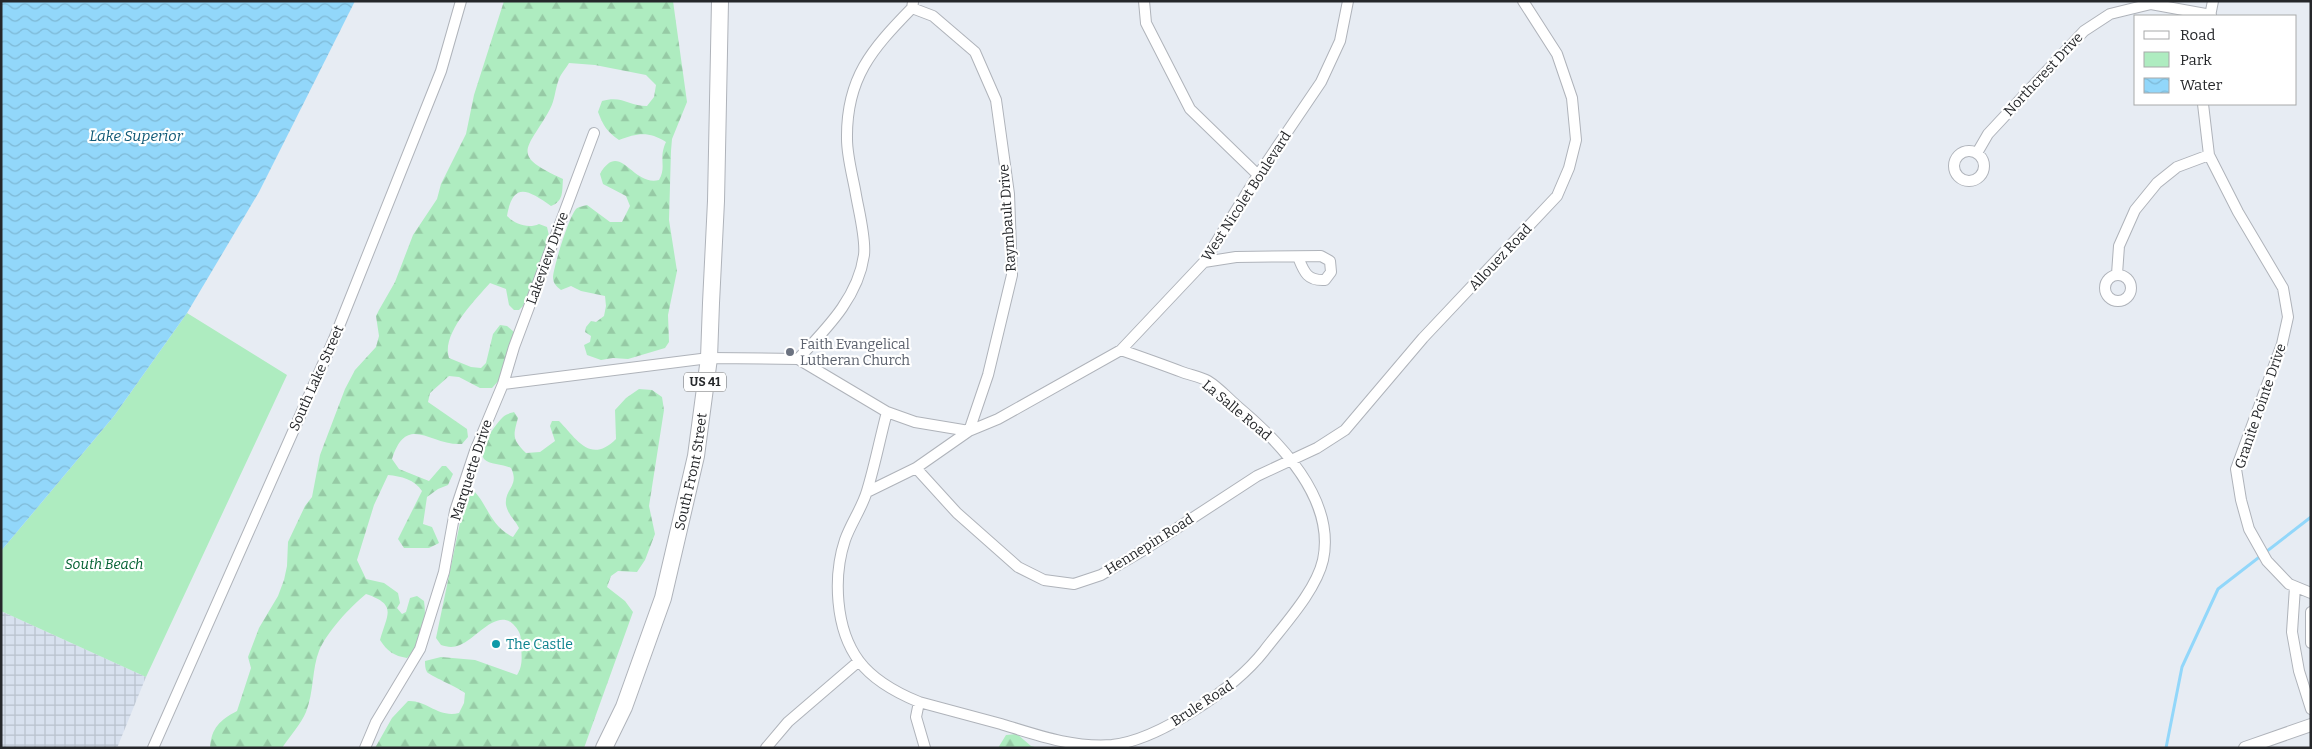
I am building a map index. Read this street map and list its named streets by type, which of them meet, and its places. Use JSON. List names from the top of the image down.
{
  "streets": {
    "highway": ["US 41", "South Front Street"],
    "street": [
      "Northcrest Drive",
      "West Nicolet Boulevard",
      "Raymbault Drive",
      "Allouez Road",
      "Lakeview Drive",
      "South Lake Street",
      "Granite Pointe Drive",
      "La Salle Road",
      "Marquette Drive",
      "Hennepin Road",
      "Brule Road"
    ]
  },
  "crossings": [
    ["West Nicolet Boulevard", "Raymbault Drive"],
    ["West Nicolet Boulevard", "La Salle Road"],
    ["West Nicolet Boulevard", "Hennepin Road"],
    ["Allouez Road", "La Salle Road"],
    ["Allouez Road", "Hennepin Road"],
    ["Allouez Road", "Brule Road"],
    ["Lakeview Drive", "Marquette Drive"],
    ["La Salle Road", "Hennepin Road"],
    ["La Salle Road", "Brule Road"],
    ["Hennepin Road", "Brule Road"]
  ],
  "water": ["Lake Superior"],
  "parks": ["South Beach"],
  "places": ["Faith Evangelical Lutheran Church", "The Castle"],
  "legend": ["Road", "Park", "Water"]
}
